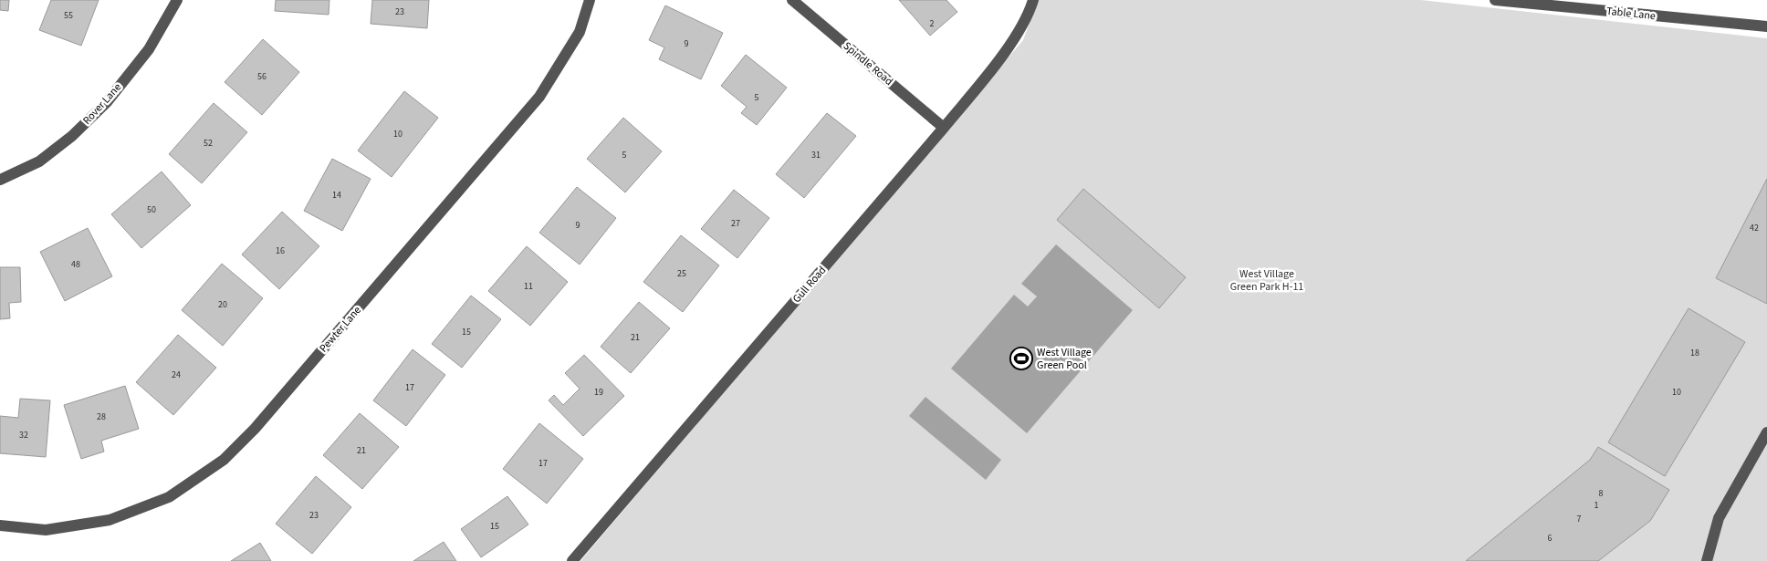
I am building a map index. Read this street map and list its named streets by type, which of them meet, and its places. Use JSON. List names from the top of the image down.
{
  "streets": {
    "street": [
      "Table Lane",
      "Spindle Road",
      "Rover Lane",
      "Gull Road",
      "Pewter Lane"
    ]
  },
  "crossings": [
    ["Spindle Road", "Gull Road"]
  ],
  "parks": ["West Village Green Park H-11"],
  "places": {
    "sports": ["West Village Green Pool"]
  },
  "house_numbers": [
    "23",
    "55",
    "2",
    "9",
    "56",
    "5",
    "10",
    "52",
    "5",
    "31",
    "14",
    "50",
    "27",
    "9",
    "42",
    "16",
    "48",
    "25",
    "11",
    "20",
    "15",
    "21",
    "18",
    "24",
    "17",
    "19",
    "10",
    "28",
    "32",
    "21",
    "17",
    "8",
    "1",
    "23",
    "7",
    "15",
    "6"
  ]
}
